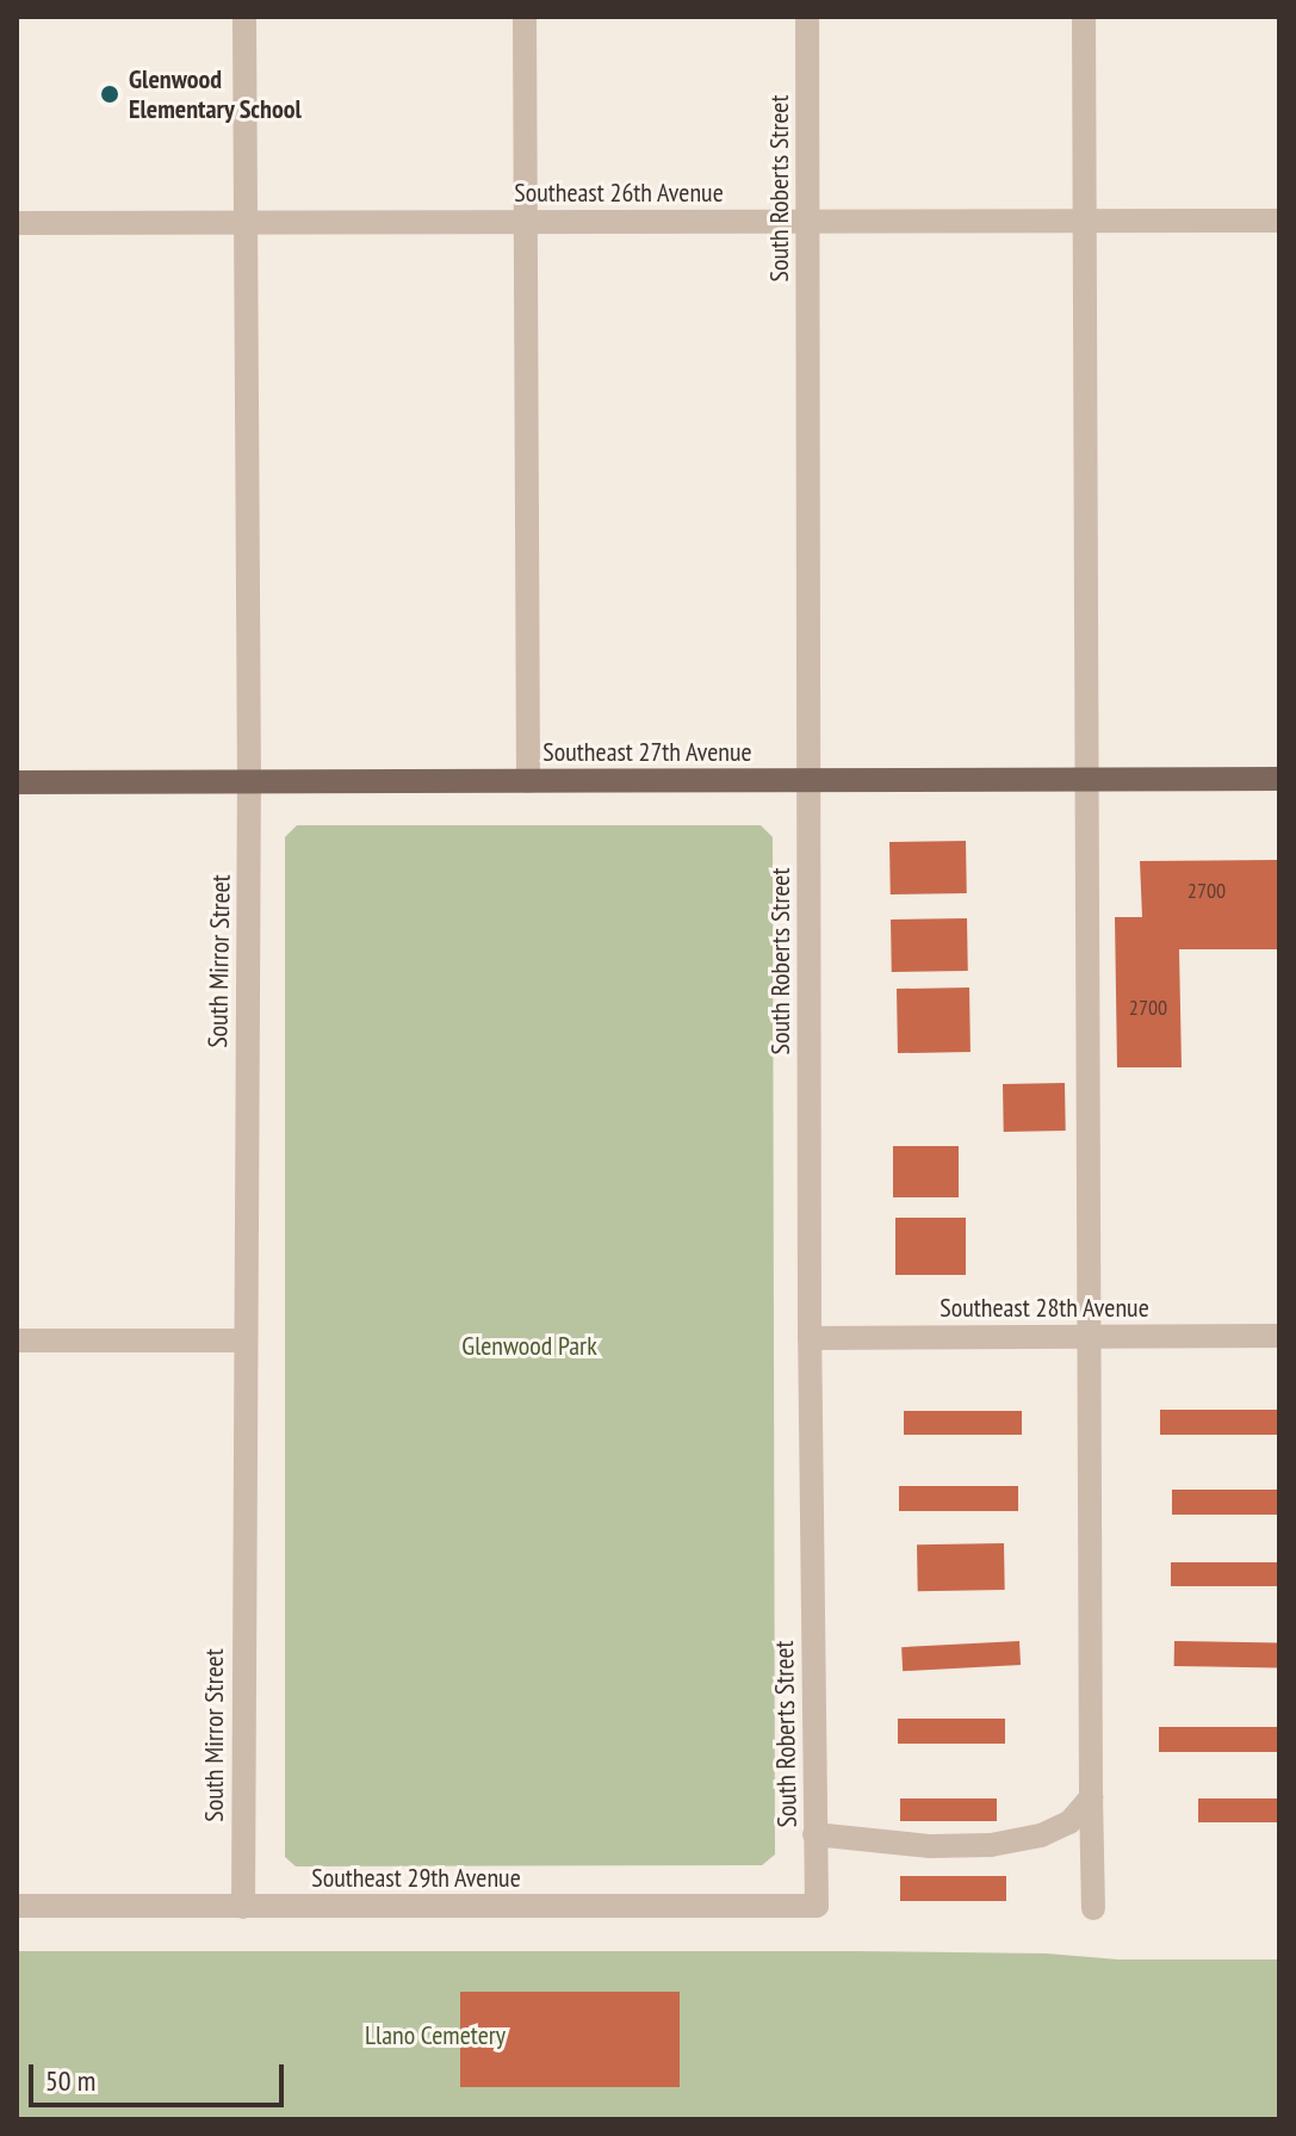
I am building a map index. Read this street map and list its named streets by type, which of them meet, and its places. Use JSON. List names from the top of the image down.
{
  "streets": {
    "main road": ["Southeast 27th Avenue"],
    "street": [
      "South Roberts Street",
      "Southeast 26th Avenue",
      "South Mirror Street",
      "Southeast 28th Avenue",
      "Southeast 29th Avenue"
    ]
  },
  "crossings": [
    ["South Roberts Street", "Southeast 26th Avenue"],
    ["South Roberts Street", "Southeast 27th Avenue"],
    ["South Roberts Street", "Southeast 28th Avenue"],
    ["South Roberts Street", "Southeast 29th Avenue"],
    ["Southeast 26th Avenue", "South Mirror Street"],
    ["Southeast 27th Avenue", "South Mirror Street"],
    ["South Mirror Street", "Southeast 29th Avenue"]
  ],
  "parks": ["Glenwood Park", "Llano Cemetery"],
  "places": ["Glenwood Elementary School"],
  "house_numbers": ["2700", "2700"],
  "scale_bar": "50 m"
}
